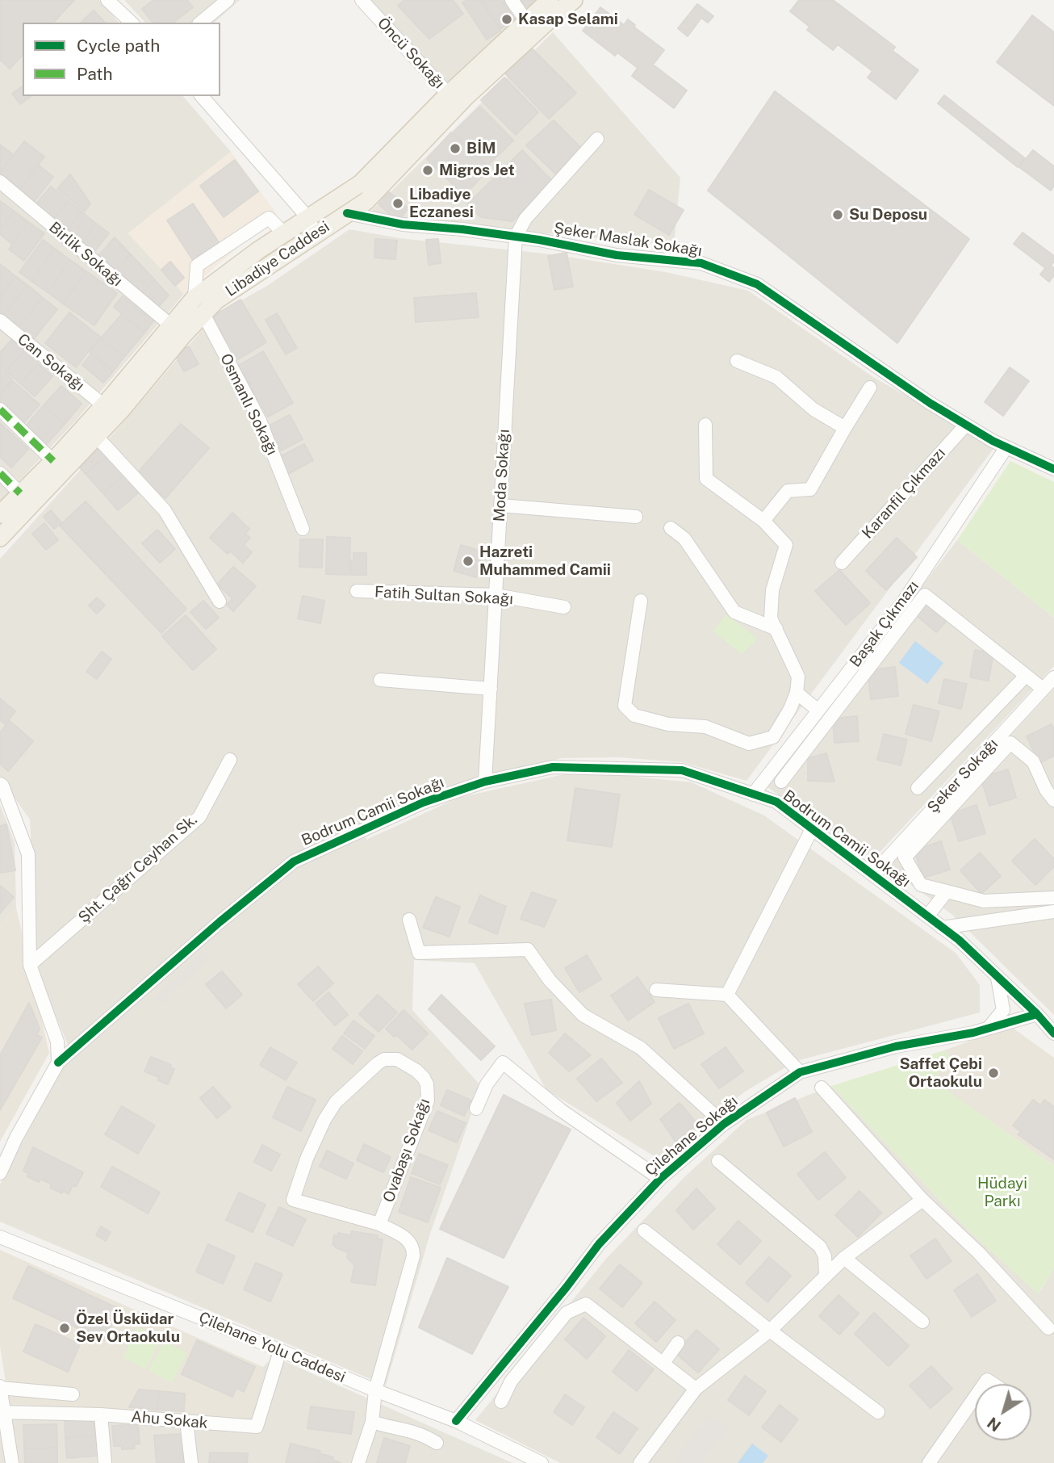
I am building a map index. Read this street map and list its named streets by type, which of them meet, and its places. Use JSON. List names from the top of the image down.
{
  "streets": {
    "main road": ["Libadiye Caddesi"],
    "street": [
      "Öncü Sokağı",
      "Şeker Maslak Sokağı",
      "Birlik Sokağı",
      "Can Sokağı",
      "Osmanlı Sokağı",
      "Moda Sokağı",
      "Karanfil Çıkmazı",
      "Fatih Sultan Sokağı",
      "Başak Çıkmazı",
      "Şeker Sokağı",
      "Bodrum Camii Sokağı",
      "Şht. Çağrı Ceyhan Sk.",
      "Çilehane Sokağı",
      "Ovabaşı Sokağı",
      "Çilehane Yolu Caddesi",
      "Ahu Sokak"
    ]
  },
  "crossings": [
    ["Öncü Sokağı", "Libadiye Caddesi"],
    ["Şeker Maslak Sokağı", "Libadiye Caddesi"],
    ["Şeker Maslak Sokağı", "Moda Sokağı"],
    ["Şeker Maslak Sokağı", "Karanfil Çıkmazı"],
    ["Şeker Maslak Sokağı", "Başak Çıkmazı"],
    ["Birlik Sokağı", "Libadiye Caddesi"],
    ["Libadiye Caddesi", "Can Sokağı"],
    ["Libadiye Caddesi", "Osmanlı Sokağı"],
    ["Moda Sokağı", "Fatih Sultan Sokağı"],
    ["Moda Sokağı", "Bodrum Camii Sokağı"],
    ["Başak Çıkmazı", "Bodrum Camii Sokağı"],
    ["Şeker Sokağı", "Bodrum Camii Sokağı"],
    ["Bodrum Camii Sokağı", "Çilehane Sokağı"],
    ["Çilehane Sokağı", "Çilehane Yolu Caddesi"],
    ["Ovabaşı Sokağı", "Çilehane Yolu Caddesi"],
    ["Çilehane Yolu Caddesi", "Ahu Sokak"]
  ],
  "parks": ["Hüdayi Parkı"],
  "places": [
    "Kasap Selami",
    "BİM",
    "Migros Jet",
    "Libadiye Eczanesi",
    "Su Deposu",
    "Hazreti Muhammed Camii",
    "Saffet Çebi Ortaokulu",
    "Özel Üsküdar Sev Ortaokulu"
  ],
  "legend": ["Cycle path", "Path"],
  "north": "bottom left"
}
